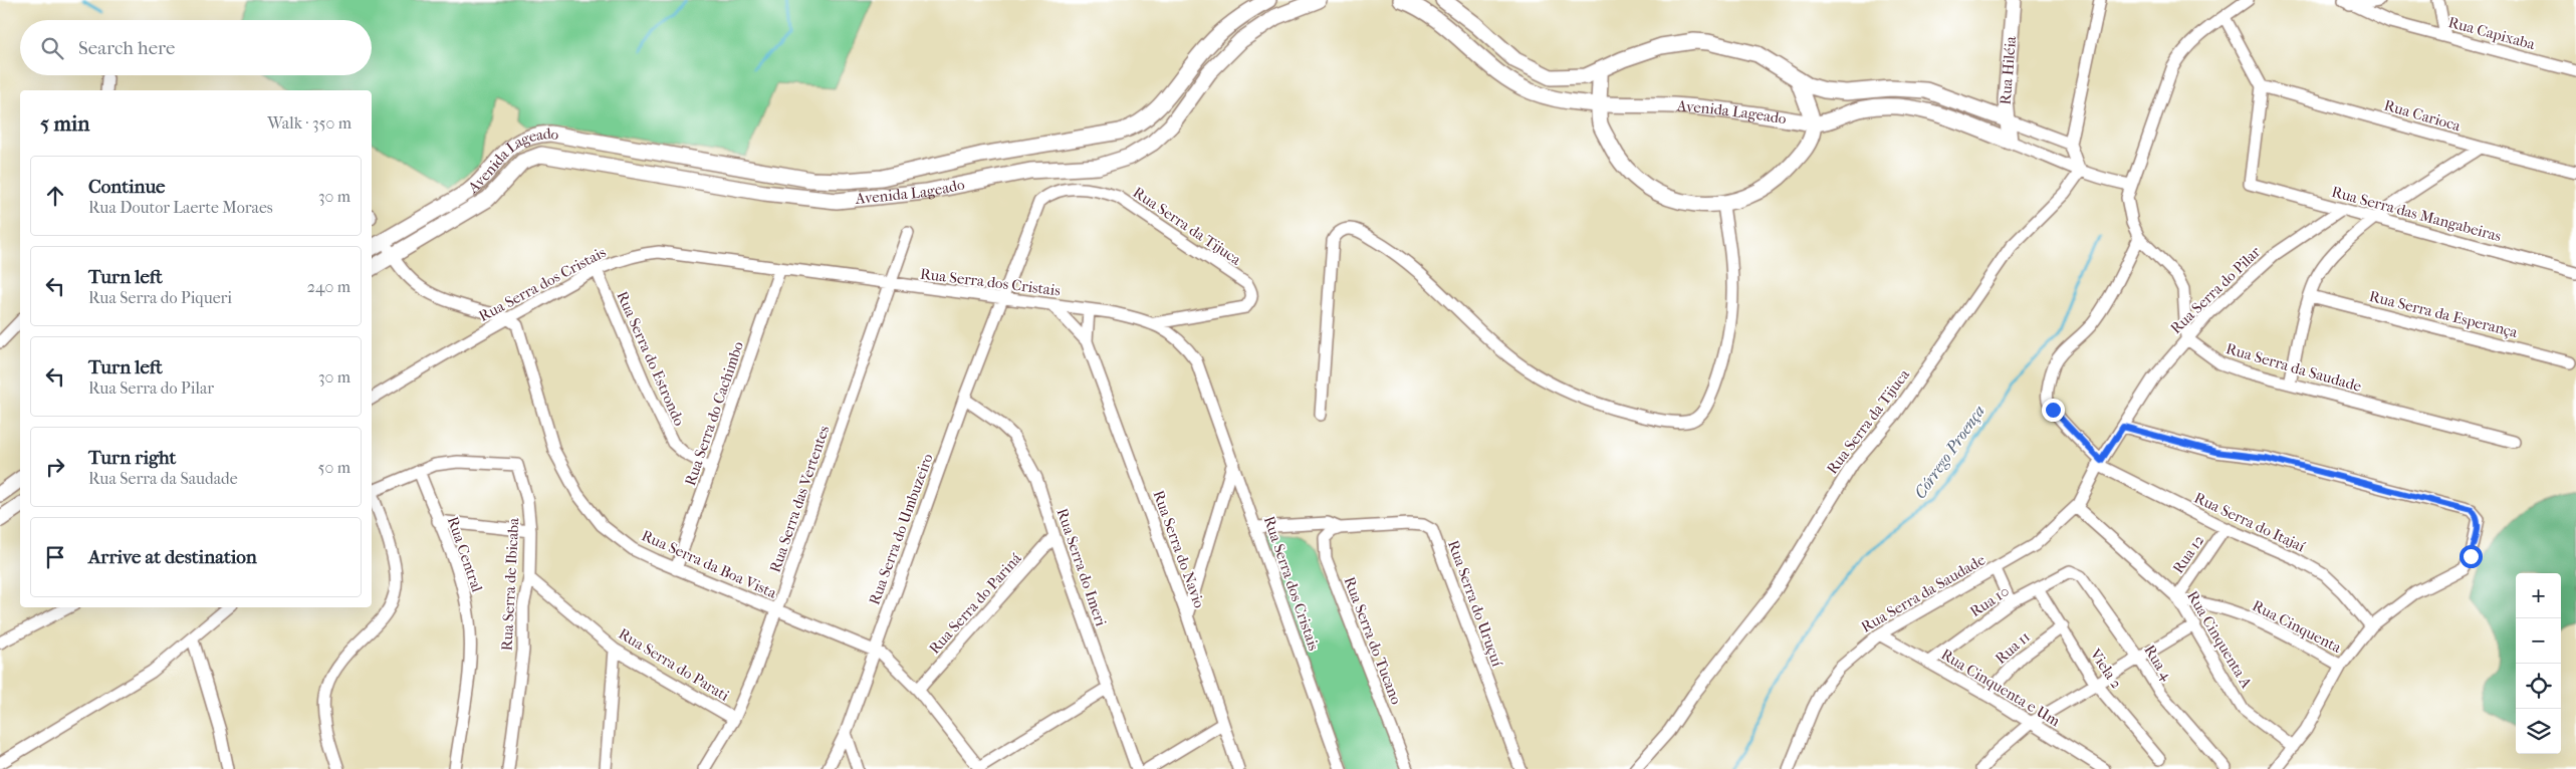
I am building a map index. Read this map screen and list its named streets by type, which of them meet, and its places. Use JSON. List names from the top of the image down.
{
  "streets": {
    "main road": ["Rua Hiléia", "Avenida Lageado"],
    "street": [
      "Rua Capixaba",
      "Rua Carioca",
      "Rua Serra das Mangabeiras",
      "Rua Serra da Tijuca",
      "Rua Serra dos Cristais",
      "Rua Serra do Pilar",
      "Rua Serra da Esperança",
      "Rua Serra do Estrondo",
      "Rua Serra da Saudade",
      "Rua Serra do Cachimbo",
      "Rua Serra das Vertentes",
      "Rua Serra do Itajaí",
      "Rua Serra do Umbuzeiro",
      "Rua Serra do Navio",
      "Rua Central",
      "Rua 12",
      "Rua Serra da Boa Vista",
      "Rua Serra do Imeri",
      "Rua Serra de Ibicaba",
      "Rua 10",
      "Rua Serra do Pariná",
      "Rua Serra do Uruçuí",
      "Rua Cinquenta",
      "Rua Cinquenta A",
      "Rua Serra do Tucano",
      "Rua 11",
      "Rua 4",
      "Rua Serra do Parati",
      "Viela 2",
      "Rua Cinquenta e Um"
    ]
  },
  "crossings": [
    ["Rua Hiléia", "Avenida Lageado"],
    ["Avenida Lageado", "Rua Serra da Tijuca"],
    ["Rua Carioca", "Rua Serra das Mangabeiras"],
    ["Rua Serra das Mangabeiras", "Rua Serra do Pilar"],
    ["Rua Serra da Tijuca", "Rua Serra dos Cristais"],
    ["Rua Serra da Tijuca", "Rua Serra do Umbuzeiro"],
    ["Rua Serra dos Cristais", "Rua Serra do Estrondo"],
    ["Rua Serra dos Cristais", "Rua Serra do Cachimbo"],
    ["Rua Serra dos Cristais", "Rua Serra das Vertentes"],
    ["Rua Serra dos Cristais", "Rua Serra do Umbuzeiro"],
    ["Rua Serra dos Cristais", "Rua Serra do Navio"],
    ["Rua Serra dos Cristais", "Rua Serra da Boa Vista"],
    ["Rua Serra dos Cristais", "Rua Serra do Uruçuí"],
    ["Rua Serra do Pilar", "Rua Serra da Saudade"],
    ["Rua Serra do Pilar", "Rua Serra do Itajaí"],
    ["Rua Serra do Estrondo", "Rua Serra do Cachimbo"],
    ["Rua Serra da Saudade", "Rua Serra do Itajaí"],
    ["Rua Serra da Saudade", "Rua Cinquenta A"],
    ["Rua Serra da Saudade", "Rua Cinquenta e Um"],
    ["Rua Serra do Cachimbo", "Rua Serra da Boa Vista"],
    ["Rua Serra das Vertentes", "Rua Serra da Boa Vista"],
    ["Rua Serra das Vertentes", "Rua Serra do Parati"],
    ["Rua Serra do Itajaí", "Rua 12"],
    ["Rua Serra do Umbuzeiro", "Rua Serra da Boa Vista"],
    ["Rua Serra do Umbuzeiro", "Rua Serra do Imeri"],
    ["Rua Central", "Rua Serra de Ibicaba"],
    ["Rua 12", "Rua Cinquenta"],
    ["Rua 12", "Rua Cinquenta A"],
    ["Rua Serra da Boa Vista", "Rua Serra do Pariná"],
    ["Rua Serra do Imeri", "Rua Serra do Pariná"],
    ["Rua Serra de Ibicaba", "Rua Serra do Parati"],
    ["Rua 10", "Rua 4"],
    ["Rua 10", "Viela 2"],
    ["Rua 10", "Rua Cinquenta e Um"],
    ["Rua Serra do Uruçuí", "Rua Serra do Tucano"],
    ["Rua Cinquenta", "Rua Cinquenta A"],
    ["Rua 11", "Viela 2"],
    ["Rua 11", "Rua Cinquenta e Um"]
  ],
  "water": ["Córrego Proença"],
  "page": {
    "search": "Search here",
    "heading": ["5 min", "Walk · 350 m"],
    "list": [
      ["Continue", "Rua Doutor Laerte Moraes", "30 m"],
      ["Turn left", "Rua Serra do Piqueri", "240 m"],
      ["Turn left", "Rua Serra do Pilar", "30 m"],
      ["Turn right", "Rua Serra da Saudade", "50 m"],
      "Arrive at destination"
    ],
    "map_buttons": ["+", "−"]
  }
}
